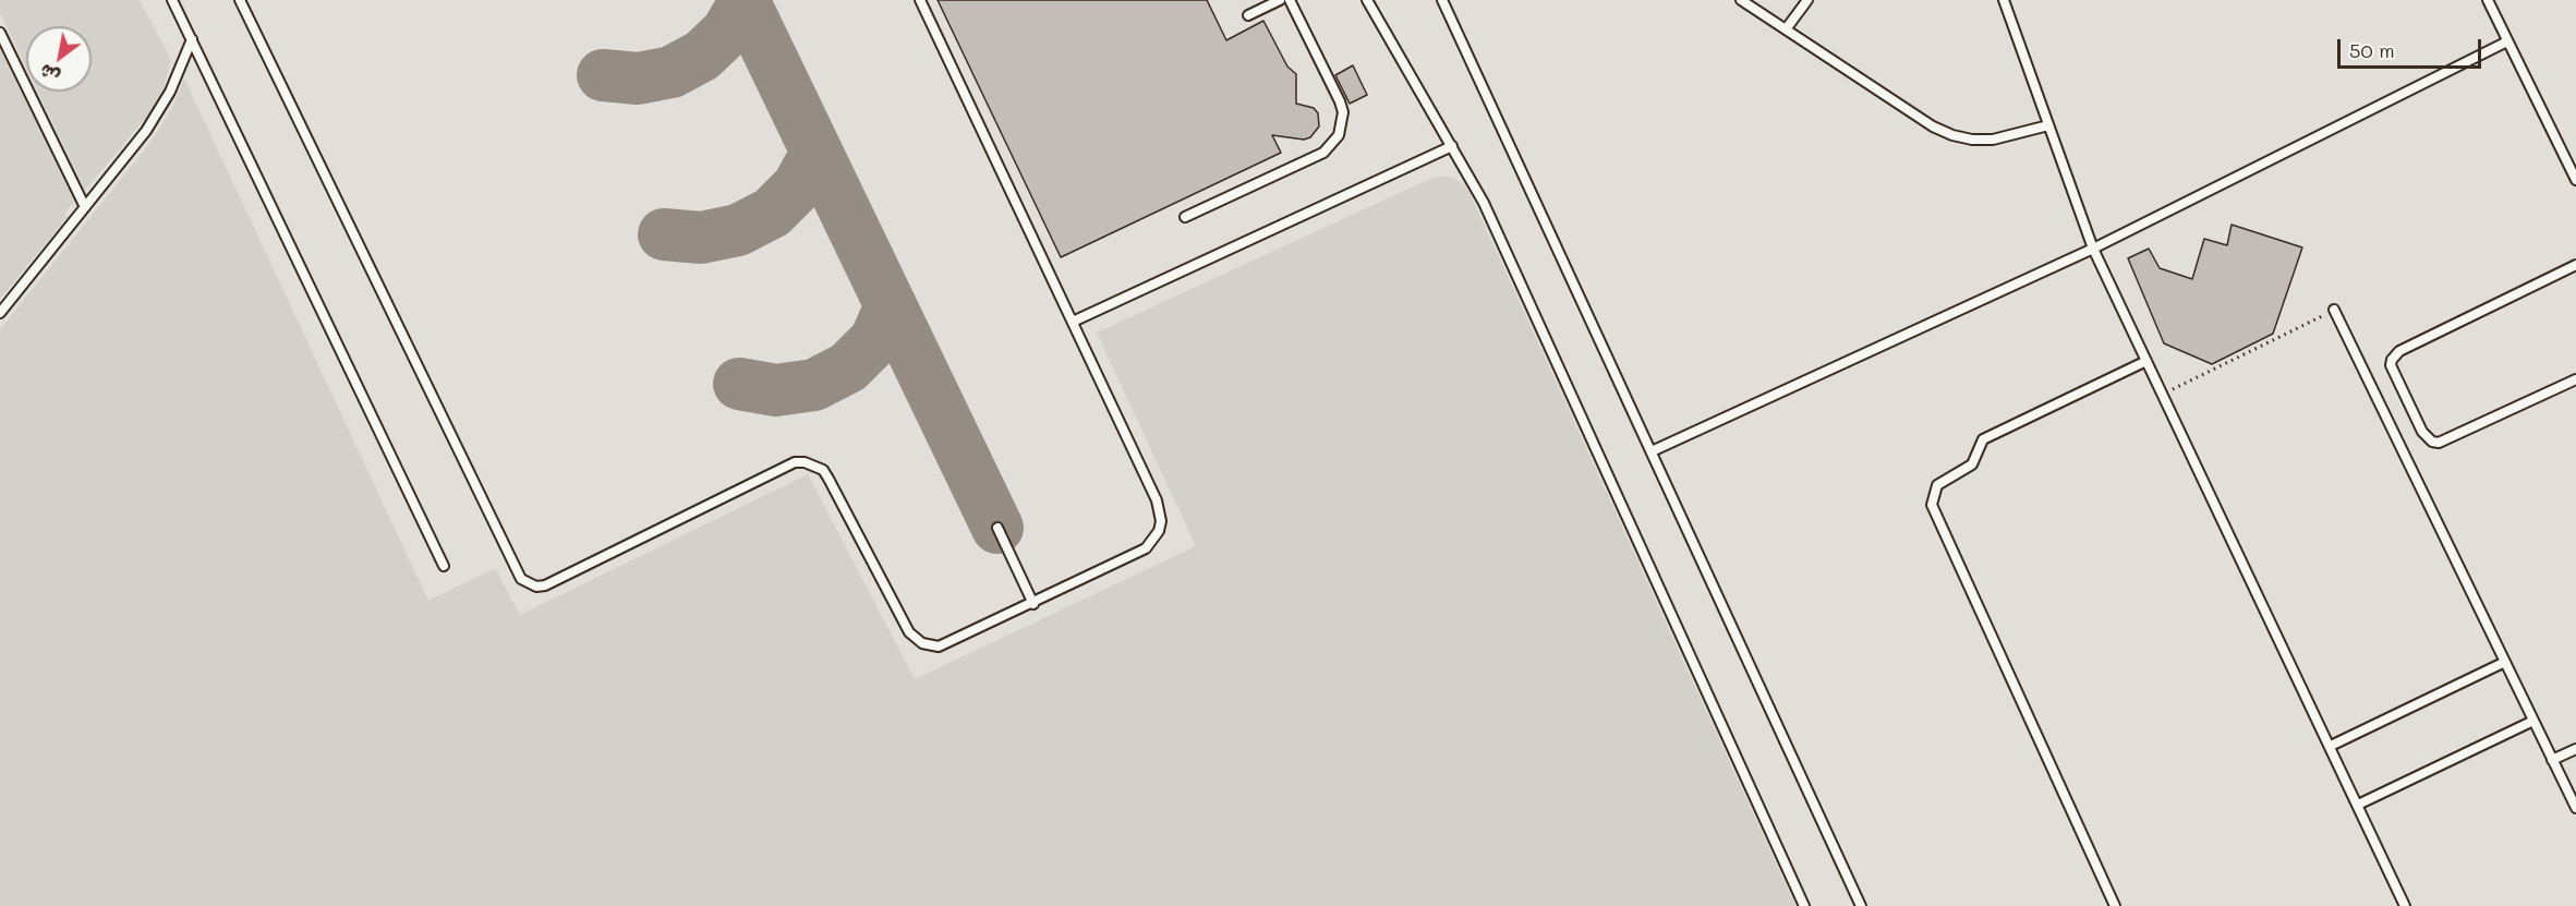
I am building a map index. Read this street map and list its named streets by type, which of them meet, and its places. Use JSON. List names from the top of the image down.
{
  "scale_bar": "50 m",
  "north": "bottom left"
}
